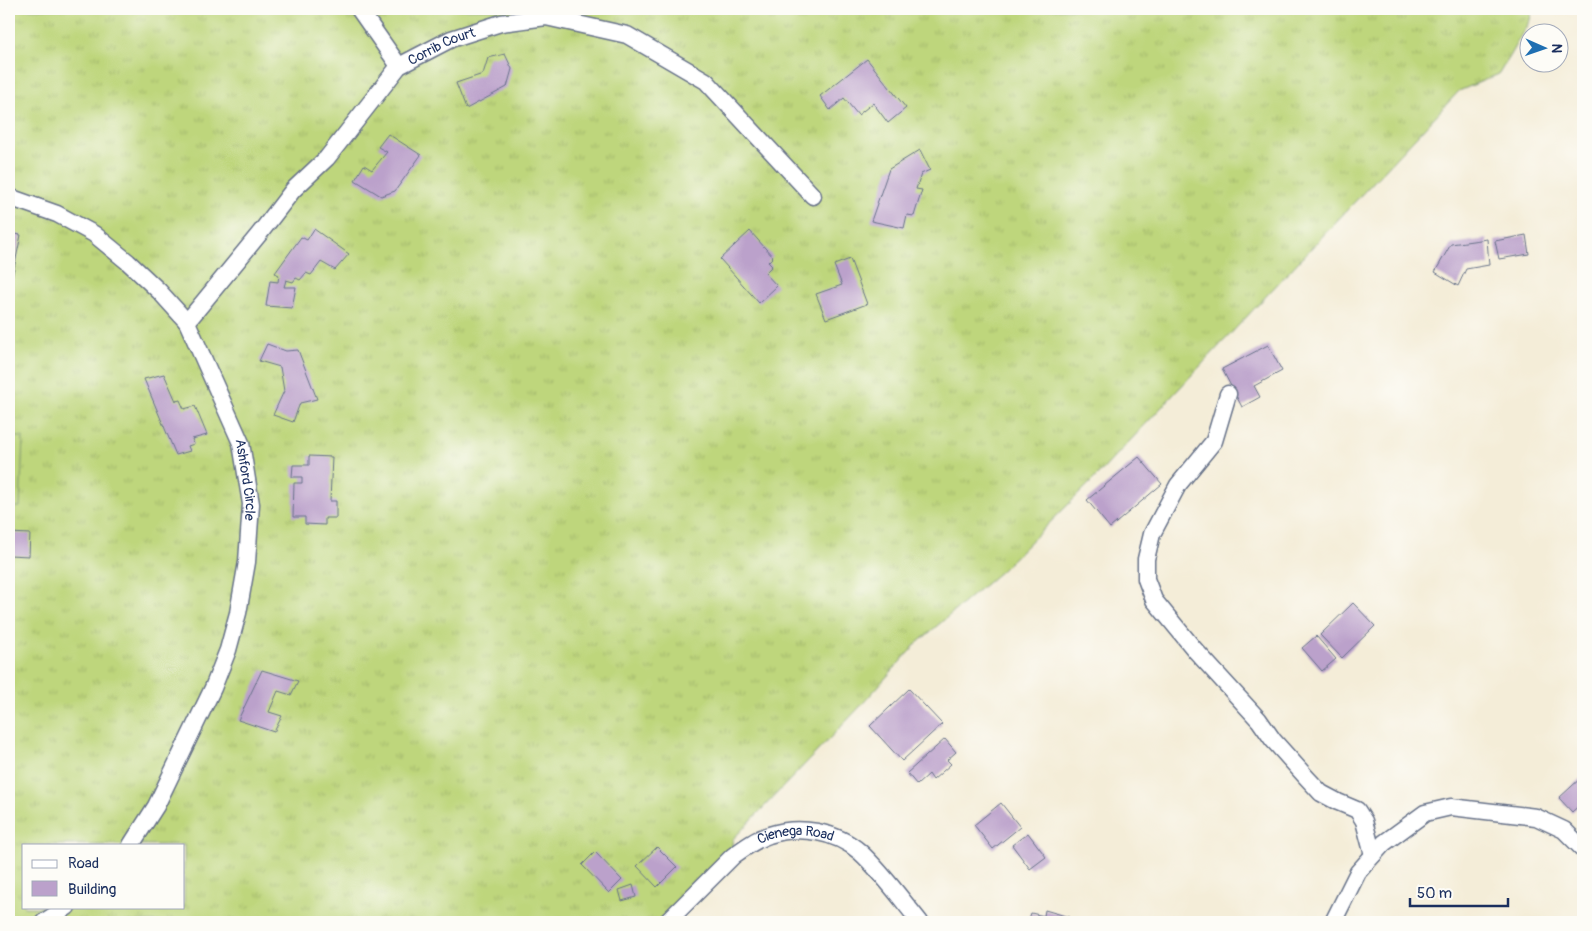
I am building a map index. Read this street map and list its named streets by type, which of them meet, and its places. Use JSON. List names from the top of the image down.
{
  "streets": {
    "street": ["Corrib Court", "Ashford Circle", "Cienega Road"]
  },
  "crossings": [
    ["Corrib Court", "Ashford Circle"]
  ],
  "legend": ["Road", "Building"],
  "scale_bar": "50 m",
  "north": "right"
}
